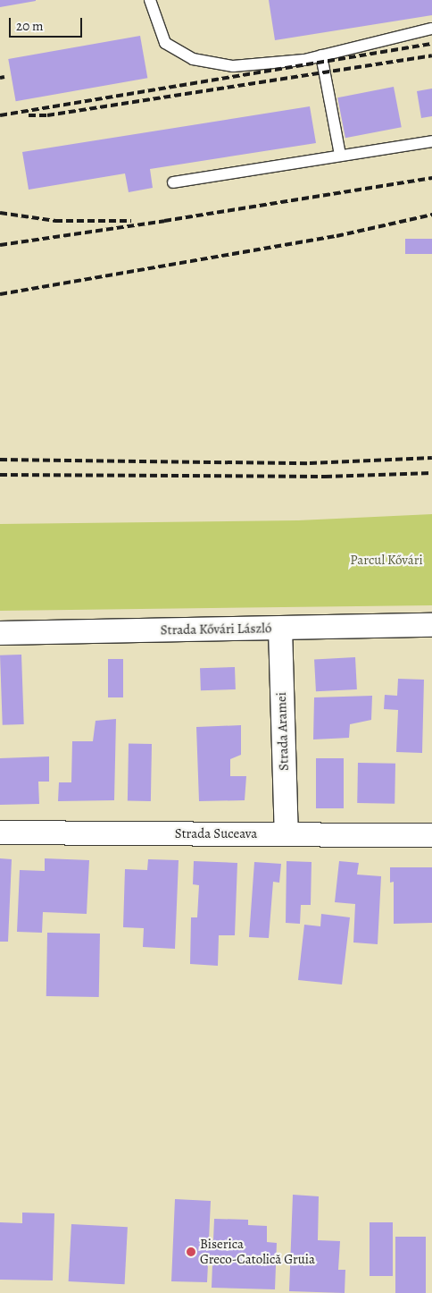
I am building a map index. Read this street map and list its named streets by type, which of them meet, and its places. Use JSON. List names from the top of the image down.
{
  "streets": {
    "street": ["Strada Kővári László", "Strada Aramei", "Strada Suceava"]
  },
  "crossings": [
    ["Strada Kővári László", "Strada Aramei"],
    ["Strada Aramei", "Strada Suceava"]
  ],
  "parks": ["Parcul Kővári"],
  "places": ["Biserica Greco-Catolică Gruia"],
  "scale_bar": "20 m"
}
